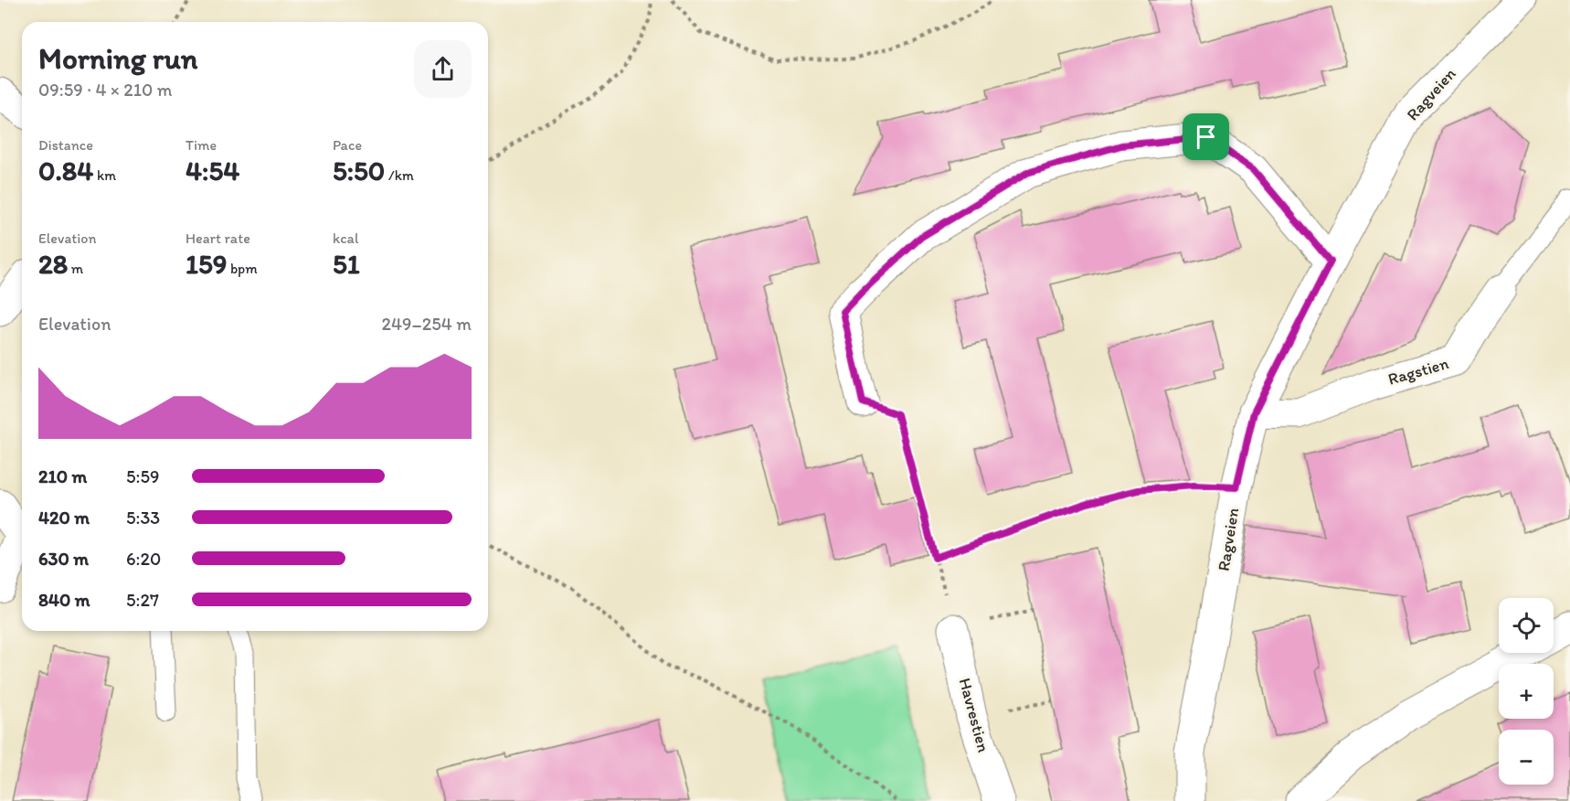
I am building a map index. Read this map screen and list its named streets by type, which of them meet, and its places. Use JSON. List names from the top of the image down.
{
  "streets": {
    "street": ["Ragveien", "Ragstien", "Havrestien"]
  },
  "crossings": [
    ["Ragveien", "Ragstien"]
  ],
  "page": {
    "heading": ["Morning run", "09:59 · 4 × 210 m"],
    "stats": [
      ["Distance", "0.84 km"],
      ["Time", "4:54"],
      ["Pace", "5:50 /km"],
      ["Elevation", "28 m"],
      ["Heart rate", "159 bpm"],
      ["kcal", "51"]
    ],
    "chart": ["Elevation", "249–254 m"],
    "list": [
      {
        "name": "210 m",
        "note": "5:59"
      },
      {
        "name": "420 m",
        "note": "5:33"
      },
      {
        "name": "630 m",
        "note": "6:20"
      },
      {
        "name": "840 m",
        "note": "5:27"
      }
    ],
    "map_buttons": ["+", "−"]
  }
}
